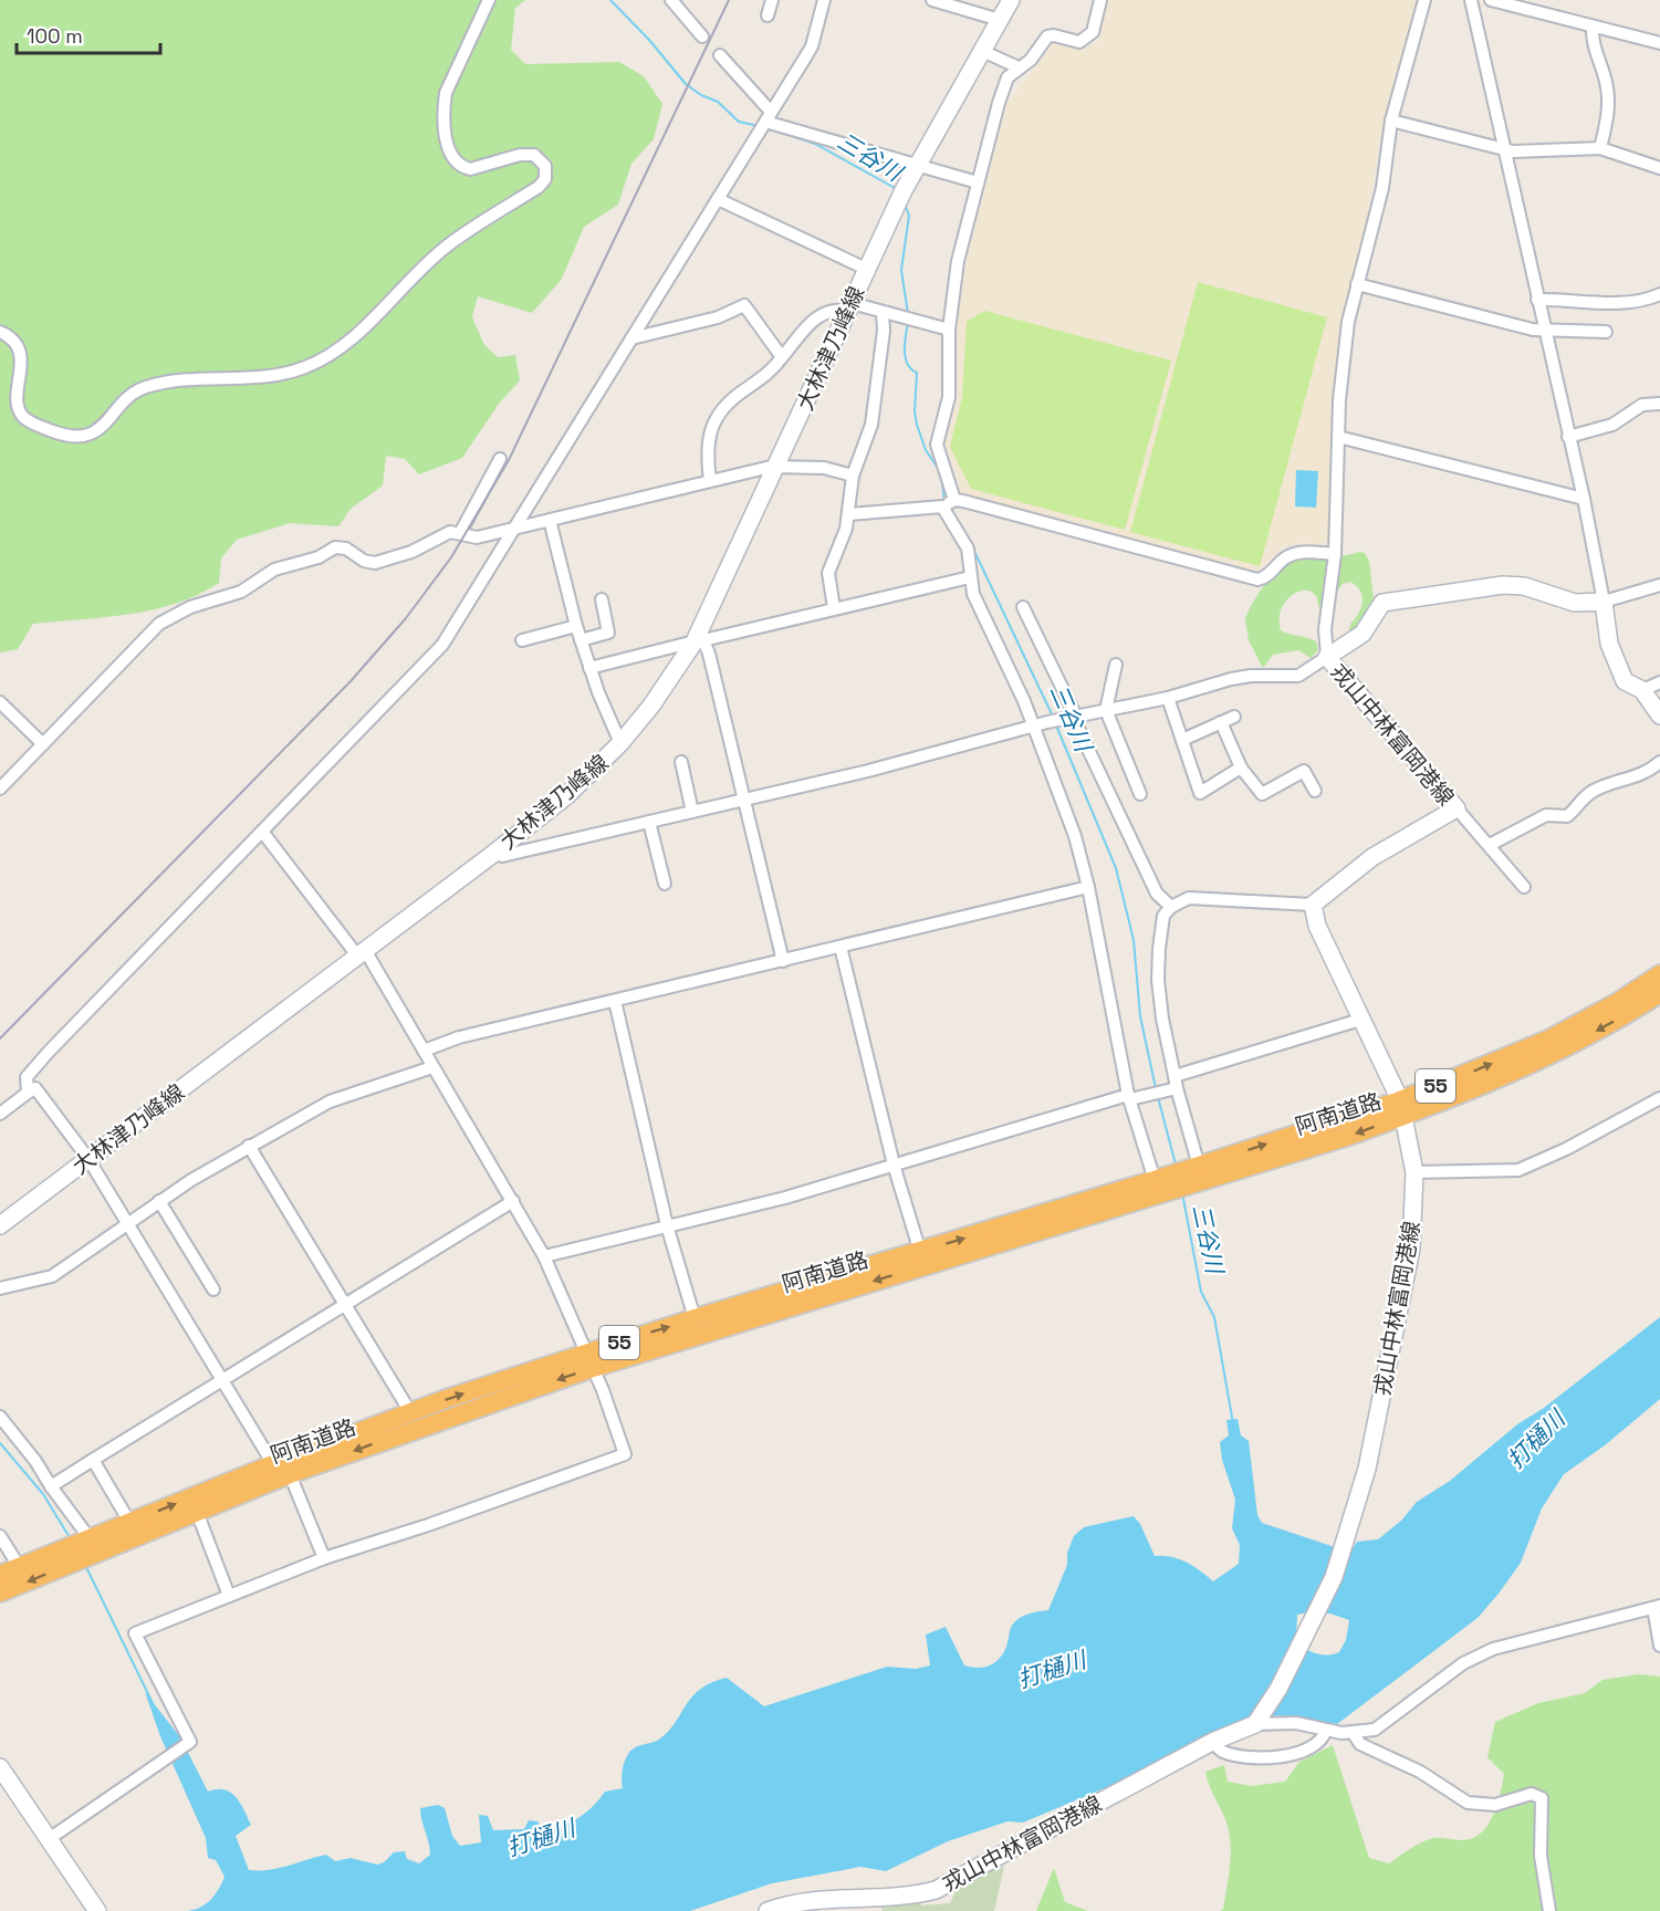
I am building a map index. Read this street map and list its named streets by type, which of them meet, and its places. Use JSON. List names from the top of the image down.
{
  "streets": {
    "highway": ["55", "阿南道路"],
    "main road": ["大林津乃峰線", "戎山中林富岡港線"]
  },
  "crossings": [
    ["戎山中林富岡港線", "阿南道路"]
  ],
  "water": ["三谷川", "打樋川"],
  "scale_bar": "100 m"
}
